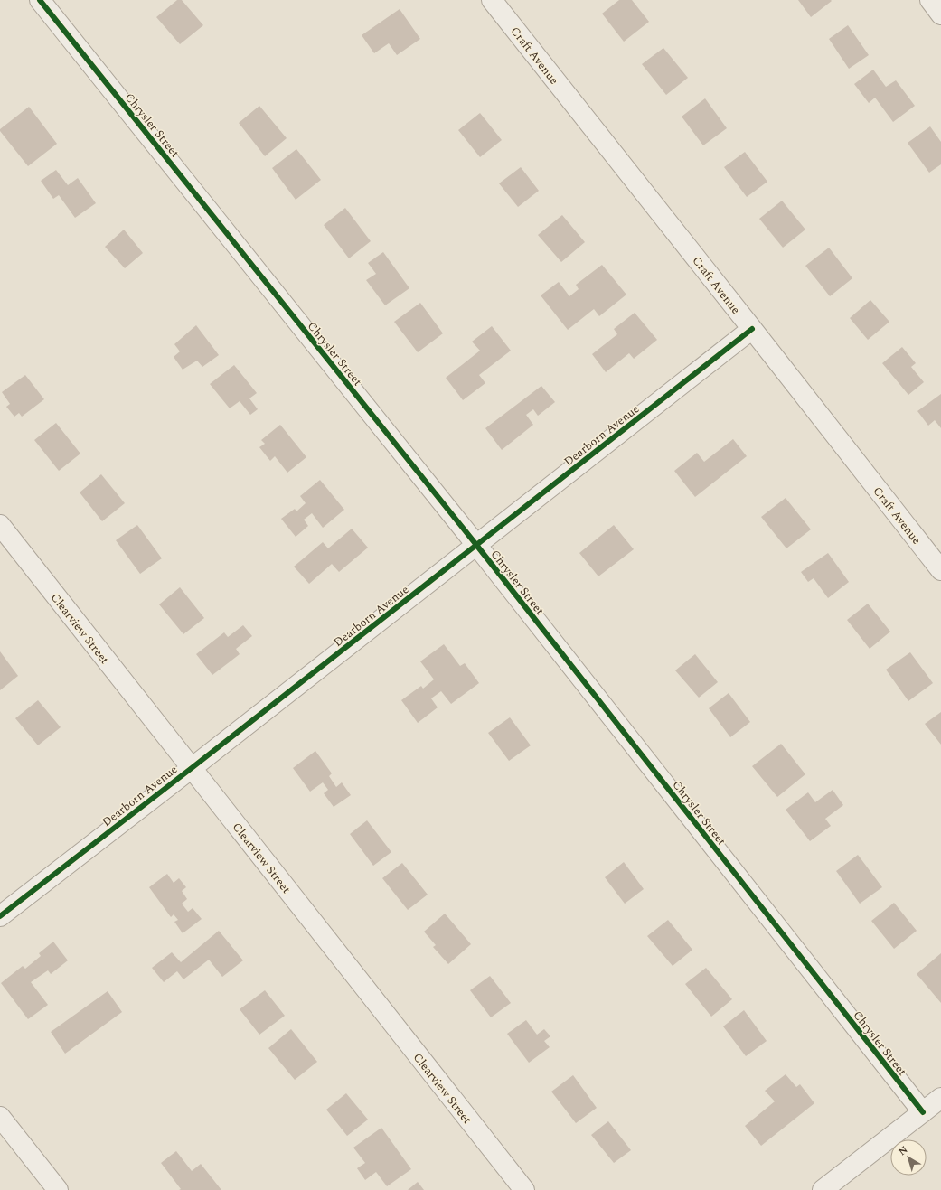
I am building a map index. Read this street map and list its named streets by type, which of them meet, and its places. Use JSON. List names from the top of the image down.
{
  "streets": {
    "street": [
      "Craft Avenue",
      "Chrysler Street",
      "Dearborn Avenue",
      "Clearview Street"
    ]
  },
  "crossings": [
    ["Craft Avenue", "Dearborn Avenue"],
    ["Chrysler Street", "Dearborn Avenue"],
    ["Dearborn Avenue", "Clearview Street"]
  ],
  "north": "top left"
}
